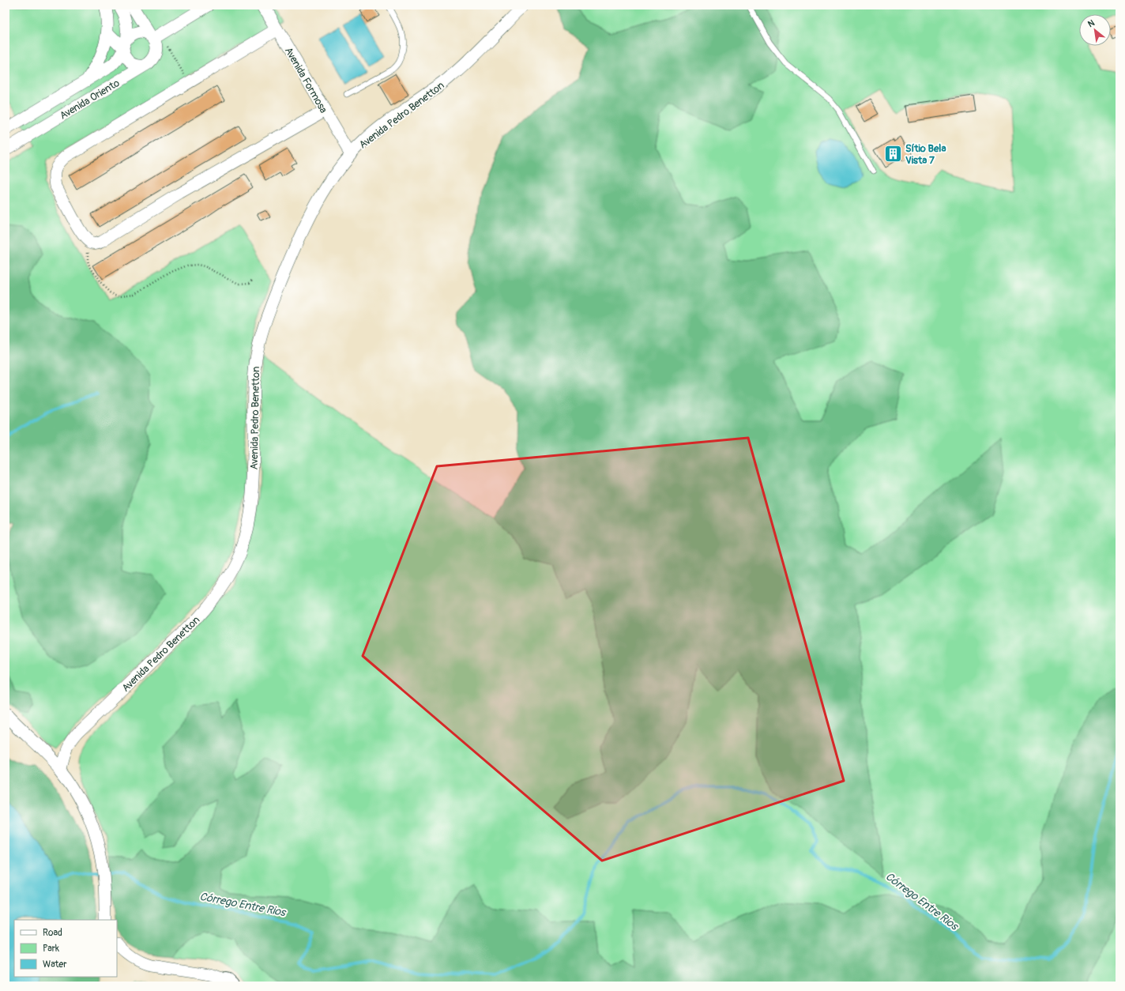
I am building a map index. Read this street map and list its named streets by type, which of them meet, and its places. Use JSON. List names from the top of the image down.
{
  "streets": {
    "street": ["Avenida Formosa", "Avenida Oriento", "Avenida Pedro Benetton"]
  },
  "crossings": [
    ["Avenida Formosa", "Avenida Pedro Benetton"]
  ],
  "water": ["Córrego Entre Rios"],
  "places": {
    "building": ["Sítio Bela Vista 7"]
  },
  "legend": ["Road", "Park", "Water"],
  "north": "top left"
}
